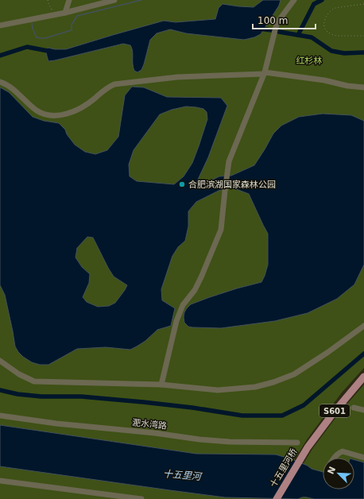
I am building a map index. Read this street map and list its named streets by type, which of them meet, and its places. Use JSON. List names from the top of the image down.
{
  "streets": {
    "main road": ["S601", "十五里河桥"],
    "street": ["淝水湾路"]
  },
  "crossings": [
    ["S601", "十五里河桥"]
  ],
  "water": ["十五里河"],
  "parks": ["红杉林"],
  "places": ["合肥滨湖国家森林公园"],
  "scale_bar": "100 m",
  "north": "top left"
}
